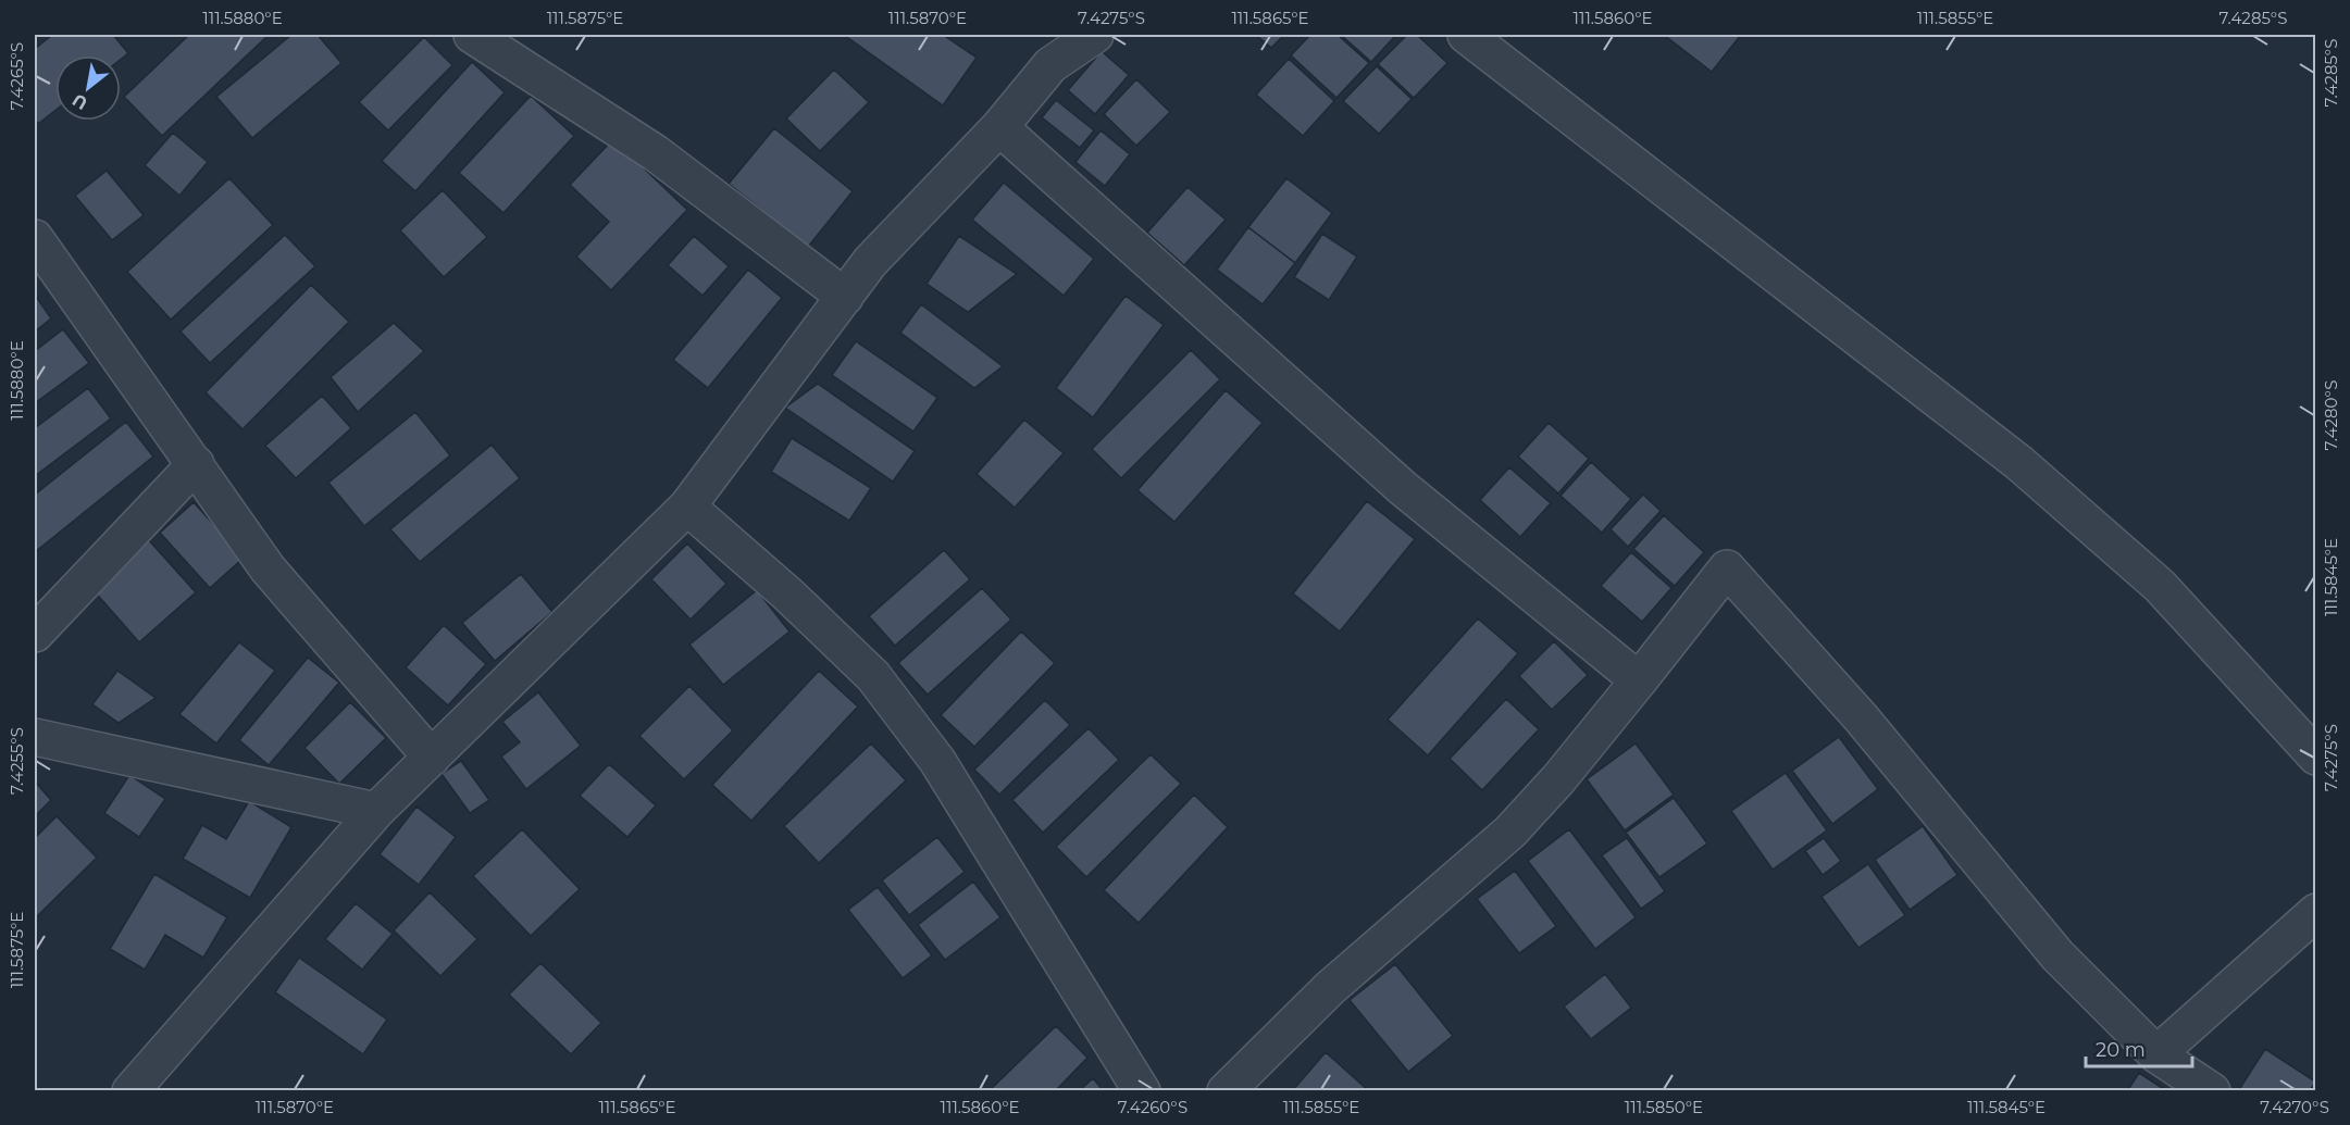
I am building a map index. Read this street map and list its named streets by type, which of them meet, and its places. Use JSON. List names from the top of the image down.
{
  "scale_bar": "20 m",
  "north": "bottom left",
  "coordinates": [
    "111.5880°E",
    "111.5875°E",
    "111.5870°E",
    "7.4275°S",
    "111.5865°E",
    "111.5860°E",
    "111.5855°E",
    "7.4285°S",
    "7.4265°S",
    "7.4280°S",
    "111.5845°E",
    "7.4255°S",
    "7.4260°S",
    "111.5850°E",
    "7.4270°S"
  ]
}
